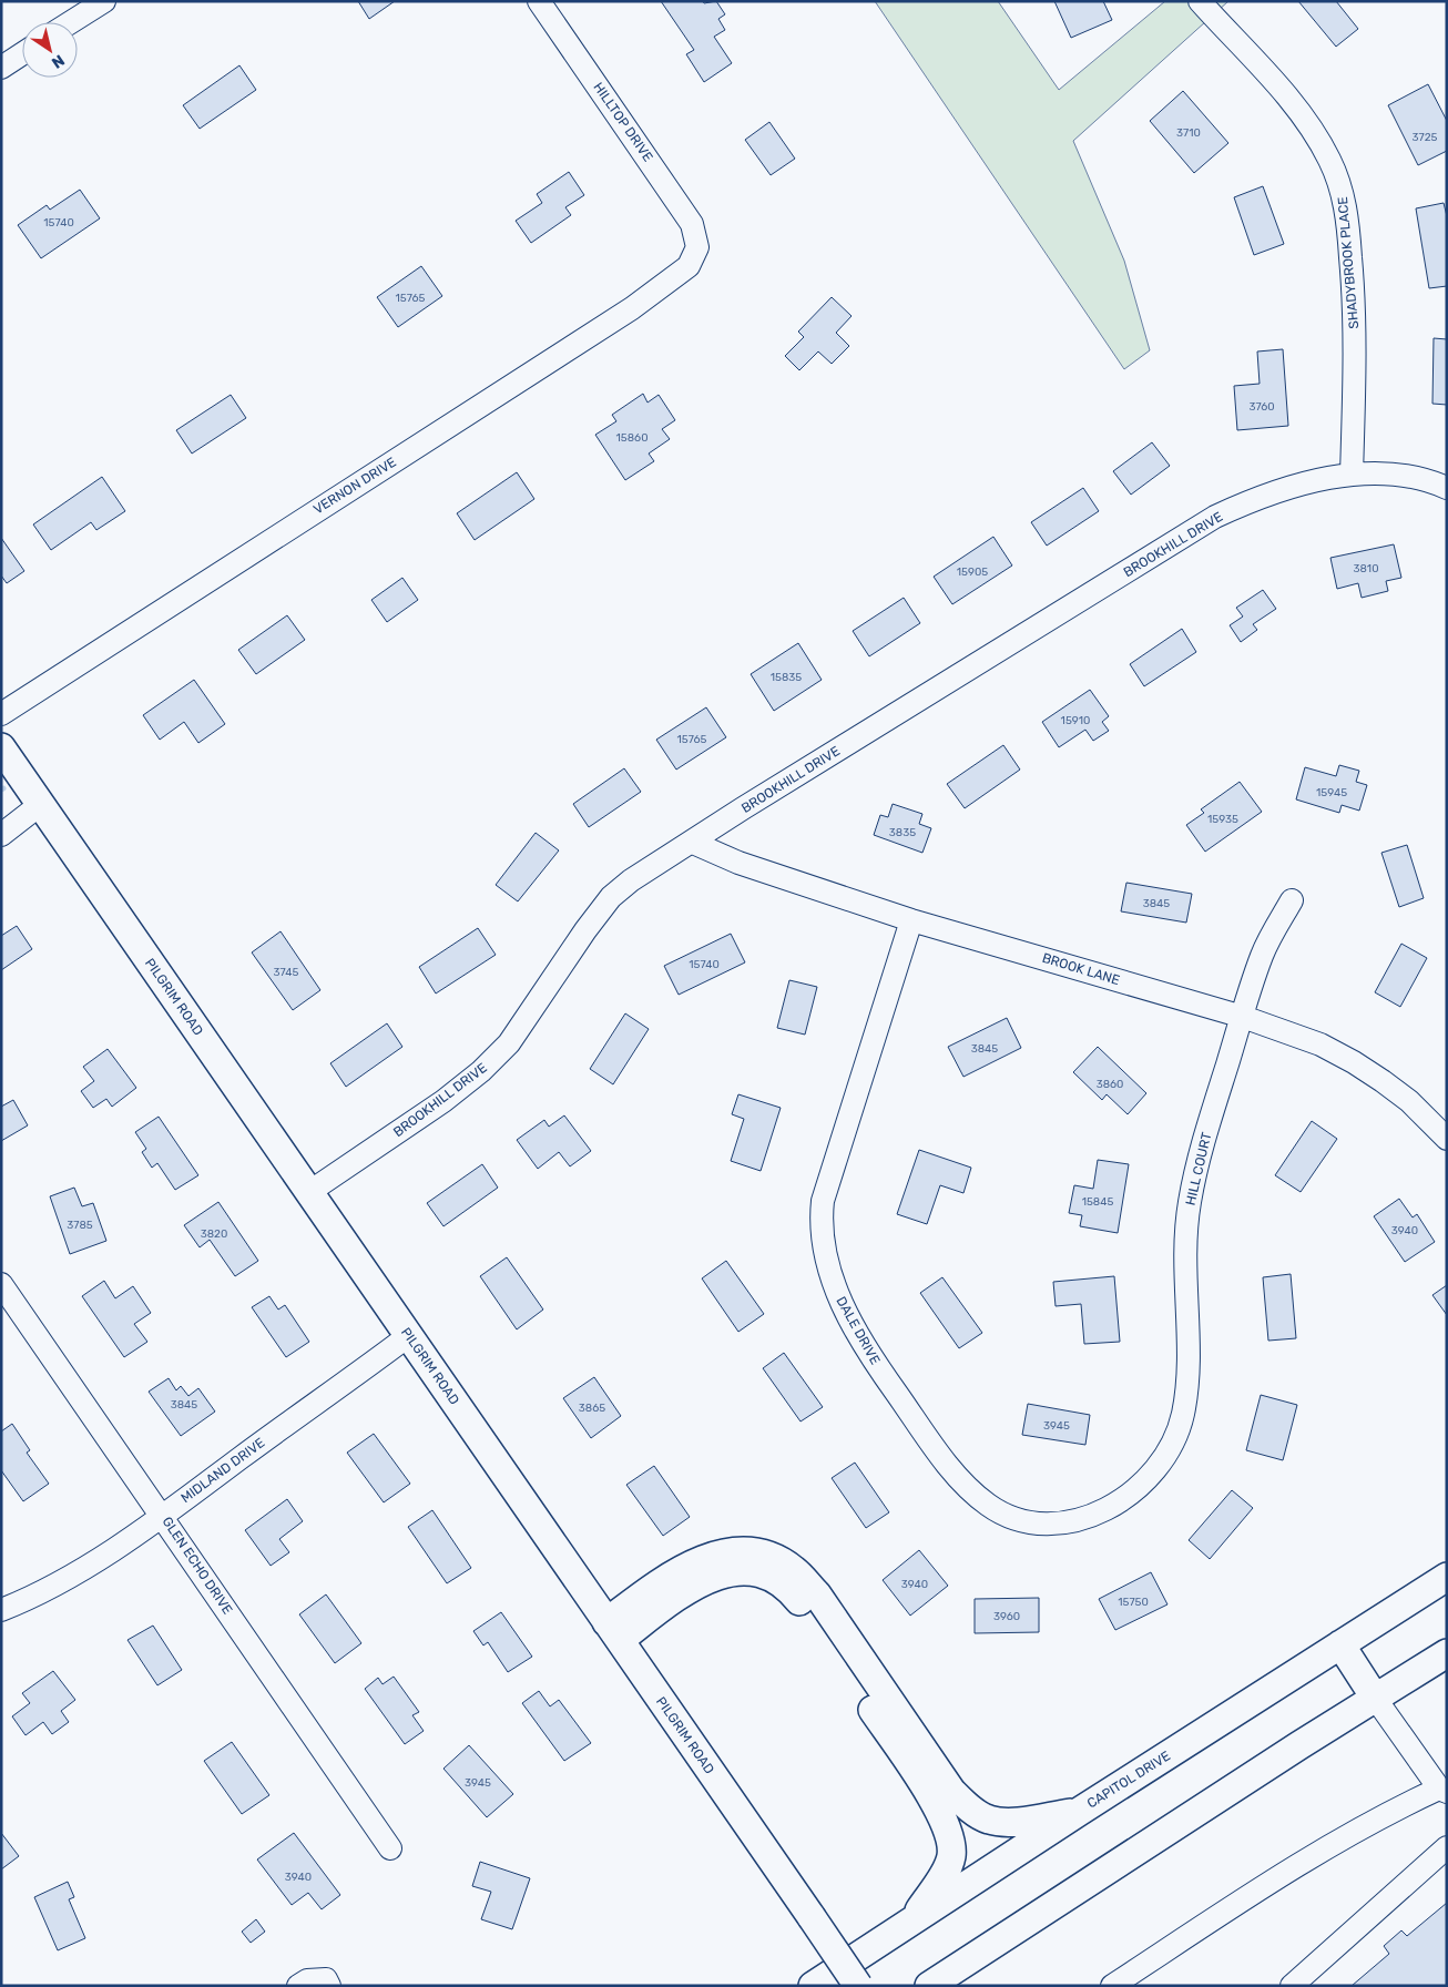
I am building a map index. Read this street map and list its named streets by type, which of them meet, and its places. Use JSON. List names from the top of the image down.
{
  "streets": {
    "main road": ["PILGRIM ROAD", "CAPITOL DRIVE"],
    "street": [
      "HILLTOP DRIVE",
      "SHADYBROOK PLACE",
      "VERNON DRIVE",
      "BROOKHILL DRIVE",
      "BROOK LANE",
      "HILL COURT",
      "DALE DRIVE",
      "MIDLAND DRIVE",
      "GLEN ECHO DRIVE"
    ]
  },
  "crossings": [
    ["HILLTOP DRIVE", "VERNON DRIVE"],
    ["SHADYBROOK PLACE", "BROOKHILL DRIVE"],
    ["BROOKHILL DRIVE", "BROOK LANE"],
    ["BROOKHILL DRIVE", "PILGRIM ROAD"],
    ["BROOK LANE", "HILL COURT"],
    ["BROOK LANE", "DALE DRIVE"],
    ["PILGRIM ROAD", "MIDLAND DRIVE"],
    ["HILL COURT", "DALE DRIVE"],
    ["MIDLAND DRIVE", "GLEN ECHO DRIVE"]
  ],
  "house_numbers": [
    "3710",
    "3725",
    "15740",
    "15765",
    "3760",
    "15860",
    "3810",
    "15905",
    "15835",
    "15910",
    "15765",
    "15945",
    "15935",
    "3835",
    "3845",
    "15740",
    "3745",
    "3845",
    "3860",
    "15845",
    "3785",
    "3940",
    "3820",
    "3845",
    "3865",
    "3945",
    "3940",
    "15750",
    "3960",
    "3945",
    "3940"
  ],
  "north": "bottom right"
}
